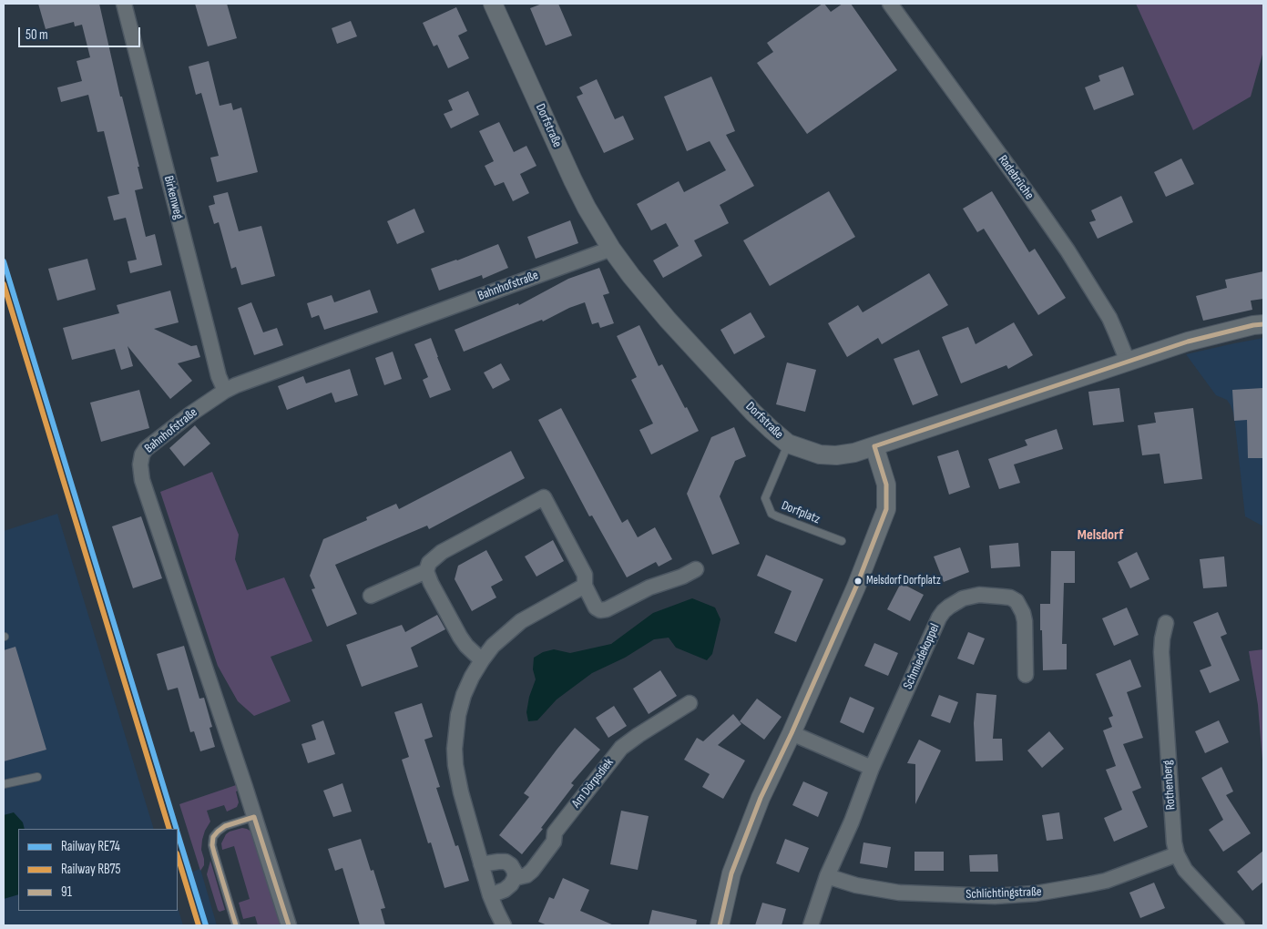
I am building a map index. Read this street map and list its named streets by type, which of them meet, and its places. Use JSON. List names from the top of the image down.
{
  "streets": {
    "street": [
      "Dorfstraße",
      "Radebrüche",
      "Birkenweg",
      "Bahnhofstraße",
      "Schmiedekoppel",
      "Am Dörpsdiek",
      "Rothenberg",
      "Schlichtingstraße"
    ],
    "lane": ["Dorfplatz"]
  },
  "crossings": [
    ["Dorfstraße", "Radebrüche"],
    ["Dorfstraße", "Bahnhofstraße"],
    ["Dorfstraße", "Dorfplatz"],
    ["Birkenweg", "Bahnhofstraße"],
    ["Schmiedekoppel", "Schlichtingstraße"],
    ["Rothenberg", "Schlichtingstraße"]
  ],
  "districts": ["Melsdorf"],
  "places": ["Melsdorf Dorfplatz"],
  "lines": ["rail line RE74", "rail line RB75", "transit line 91"],
  "legend": ["Railway RE74", "Railway RB75", "91"],
  "scale_bar": "50 m"
}
